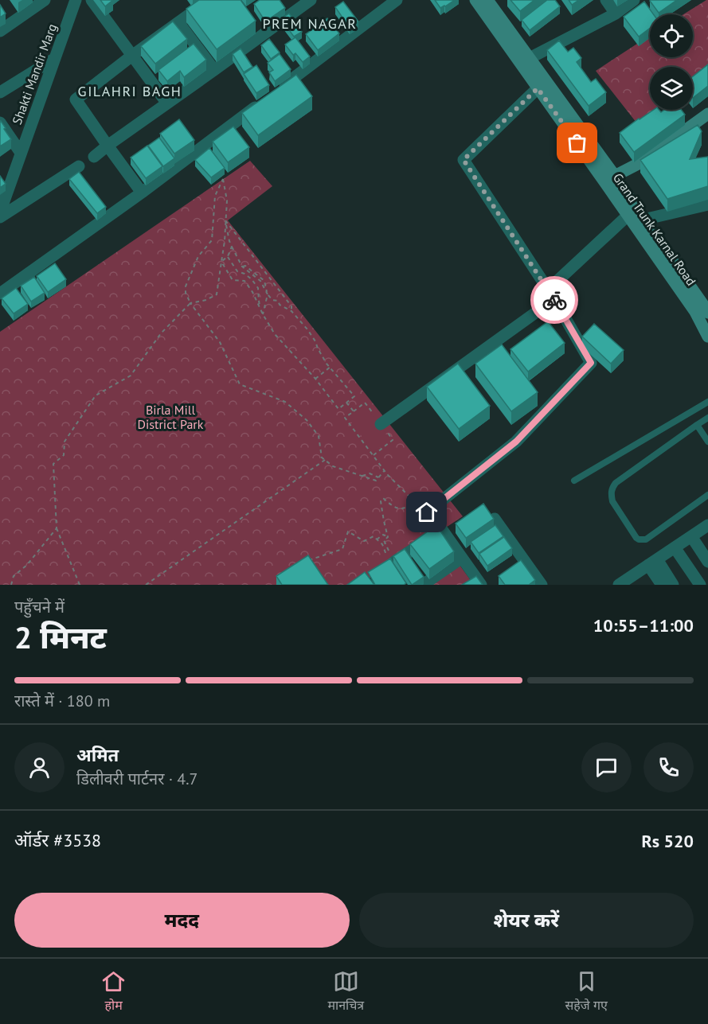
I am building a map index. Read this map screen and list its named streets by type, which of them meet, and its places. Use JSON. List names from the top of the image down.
{
  "streets": {
    "main road": ["Grand Trunk Karnal Road"],
    "street": ["Shakti Mandir Marg"]
  },
  "districts": ["PREM NAGAR", "GILAHRI BAGH"],
  "parks": ["Birla Mill District Park"],
  "page": {
    "heading": ["2 मिनट", "पहुँचने में", "10:55–11:00"],
    "panel": [
      "अमित",
      "डिलीवरी पार्टनर · 4.7",
      "ऑर्डर #3538",
      "Rs 520"
    ],
    "bar": "रास्ते में · 180 m",
    "buttons": ["मदद", "शेयर करें"],
    "tabs": ["होम", "मानचित्र", "सहेजे गए"]
  }
}
